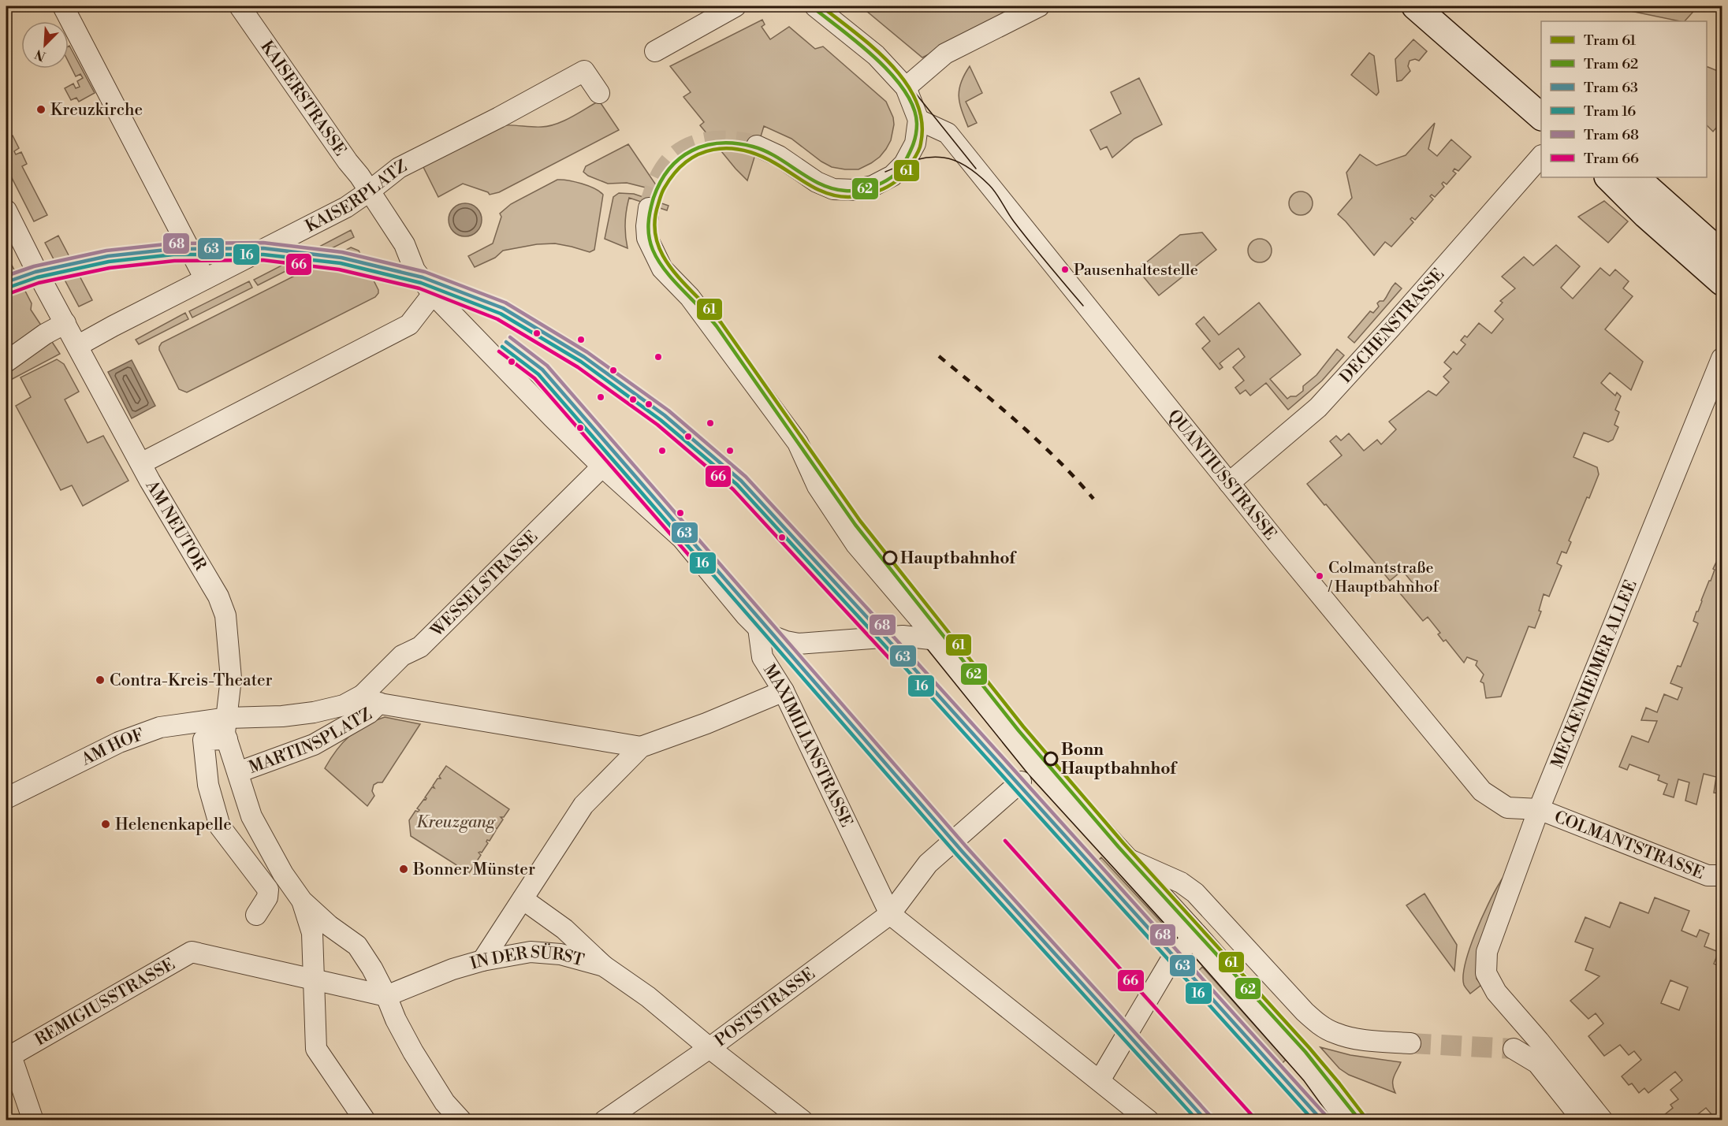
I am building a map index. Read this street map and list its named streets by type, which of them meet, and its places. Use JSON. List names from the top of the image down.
{
  "streets": {
    "street": [
      "KAISERSTRASSE",
      "KAISERPLATZ",
      "DECHENSTRASSE",
      "QUANTIUSSTRASSE",
      "AM NEUTOR",
      "WESSELSTRASSE",
      "MECKENHEIMER ALLEE",
      "MARTINSPLATZ",
      "MAXIMILIANSTRASSE",
      "AM HOF",
      "COLMANTSTRASSE",
      "IN DER SÜRST",
      "REMIGIUSSTRASSE",
      "POSTSTRASSE"
    ]
  },
  "crossings": [
    ["KAISERSTRASSE", "KAISERPLATZ"],
    ["KAISERPLATZ", "AM NEUTOR"],
    ["DECHENSTRASSE", "QUANTIUSSTRASSE"],
    ["QUANTIUSSTRASSE", "MECKENHEIMER ALLEE"],
    ["QUANTIUSSTRASSE", "COLMANTSTRASSE"],
    ["AM NEUTOR", "MARTINSPLATZ"],
    ["AM NEUTOR", "AM HOF"],
    ["WESSELSTRASSE", "MARTINSPLATZ"],
    ["MECKENHEIMER ALLEE", "COLMANTSTRASSE"],
    ["MARTINSPLATZ", "AM HOF"],
    ["MAXIMILIANSTRASSE", "POSTSTRASSE"],
    ["IN DER SÜRST", "POSTSTRASSE"]
  ],
  "parks": ["Kreuzgang"],
  "places": [
    "Kreuzkirche",
    "Pausenhaltestelle",
    "Hauptbahnhof",
    "Colmantstraße / Hauptbahnhof",
    "Contra-Kreis-Theater",
    "Bonn Hauptbahnhof",
    "Helenenkapelle",
    "Bonner Münster"
  ],
  "lines": [
    "tram line 61",
    "tram line 62",
    "tram line 68",
    "tram line 63",
    "tram line 16",
    "tram line 66"
  ],
  "legend": [
    "Tram 61",
    "Tram 62",
    "Tram 63",
    "Tram 16",
    "Tram 68",
    "Tram 66"
  ],
  "north": "bottom left"
}
